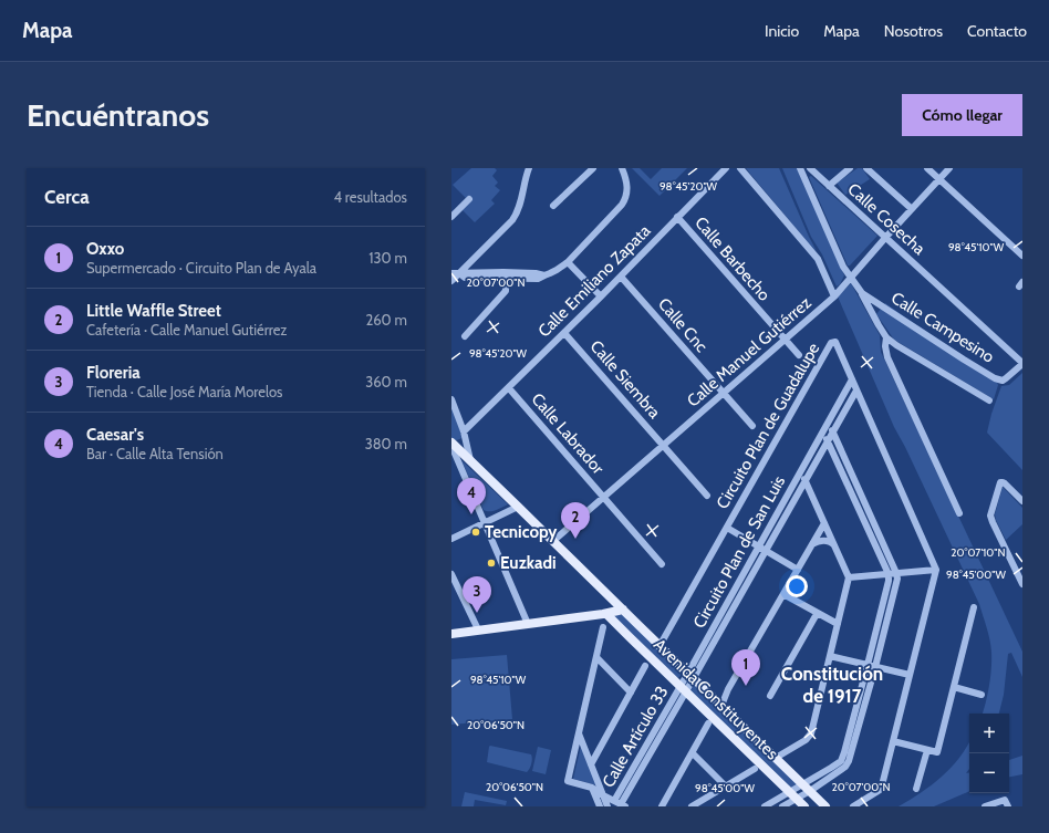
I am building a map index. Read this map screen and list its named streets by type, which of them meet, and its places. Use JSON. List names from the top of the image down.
{
  "streets": {
    "main road": ["Avenida Constituyentes"],
    "street": [
      "Calle Cosecha",
      "Calle Barbecho",
      "Calle Emiliano Zapata",
      "Calle Cnc",
      "Calle Campesino",
      "Calle Manuel Gutiérrez",
      "Calle Siembra",
      "Circuito Plan de Guadalupe",
      "Calle Labrador",
      "Circuito Plan de San Luis",
      "Calle Artículo 33"
    ]
  },
  "crossings": [
    ["Calle Cosecha", "Calle Campesino"],
    ["Calle Cosecha", "Calle Manuel Gutiérrez"],
    ["Calle Barbecho", "Calle Emiliano Zapata"],
    ["Calle Barbecho", "Calle Manuel Gutiérrez"],
    ["Calle Emiliano Zapata", "Calle Cnc"],
    ["Calle Emiliano Zapata", "Calle Siembra"],
    ["Calle Emiliano Zapata", "Calle Labrador"],
    ["Calle Cnc", "Calle Manuel Gutiérrez"],
    ["Calle Campesino", "Calle Manuel Gutiérrez"],
    ["Calle Manuel Gutiérrez", "Calle Siembra"],
    ["Calle Manuel Gutiérrez", "Calle Labrador"],
    ["Calle Manuel Gutiérrez", "Avenida Constituyentes"],
    ["Circuito Plan de Guadalupe", "Circuito Plan de San Luis"],
    ["Circuito Plan de Guadalupe", "Avenida Constituyentes"],
    ["Circuito Plan de San Luis", "Avenida Constituyentes"],
    ["Circuito Plan de San Luis", "Calle Artículo 33"],
    ["Avenida Constituyentes", "Calle Artículo 33"]
  ],
  "districts": ["Constitución de 1917"],
  "places": ["Tecnicopy", "Euzkadi"],
  "page": {
    "header": "Mapa",
    "nav": [
      "Inicio",
      "Mapa",
      "Nosotros",
      "Contacto"
    ],
    "buttons": "Cómo llegar",
    "title": "Encuéntranos",
    "heading": ["Cerca", "4 resultados"],
    "list": [
      {
        "mark": "1",
        "name": "Oxxo",
        "note": "Supermercado · Circuito Plan de Ayala",
        "value": "130 m"
      },
      {
        "mark": "2",
        "name": "Little Waffle Street",
        "note": "Cafetería · Calle Manuel Gutiérrez",
        "value": "260 m"
      },
      {
        "mark": "3",
        "name": "Floreria",
        "note": "Tienda · Calle José María Morelos",
        "value": "360 m"
      },
      {
        "mark": "4",
        "name": "Caesar's",
        "note": "Bar · Calle Alta Tensión",
        "value": "380 m"
      }
    ],
    "pins": [
      "4",
      "2",
      "3",
      "1"
    ],
    "map_buttons": ["+", "−"]
  },
  "coordinates": [
    "98°45'20\"W",
    "98°45'10\"W",
    "20°07'00\"N",
    "20°07'10\"N",
    "98°45'00\"W",
    "20°06'50\"N"
  ]
}
